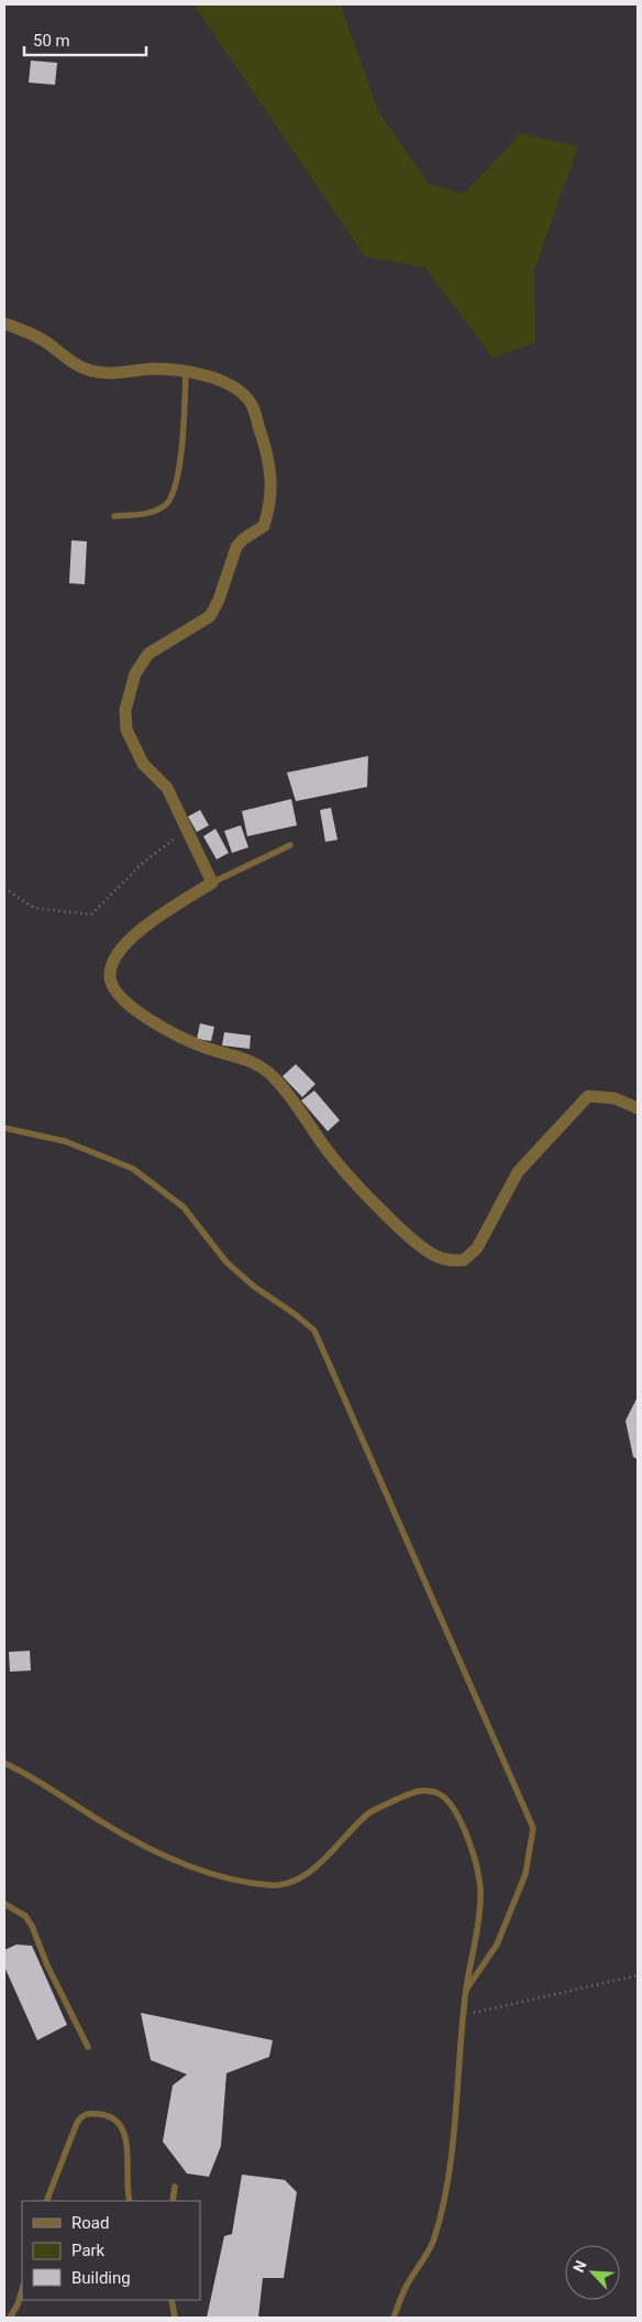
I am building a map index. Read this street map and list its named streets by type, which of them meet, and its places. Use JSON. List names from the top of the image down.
{
  "legend": ["Road", "Park", "Building"],
  "scale_bar": "50 m",
  "north": "top left"
}
